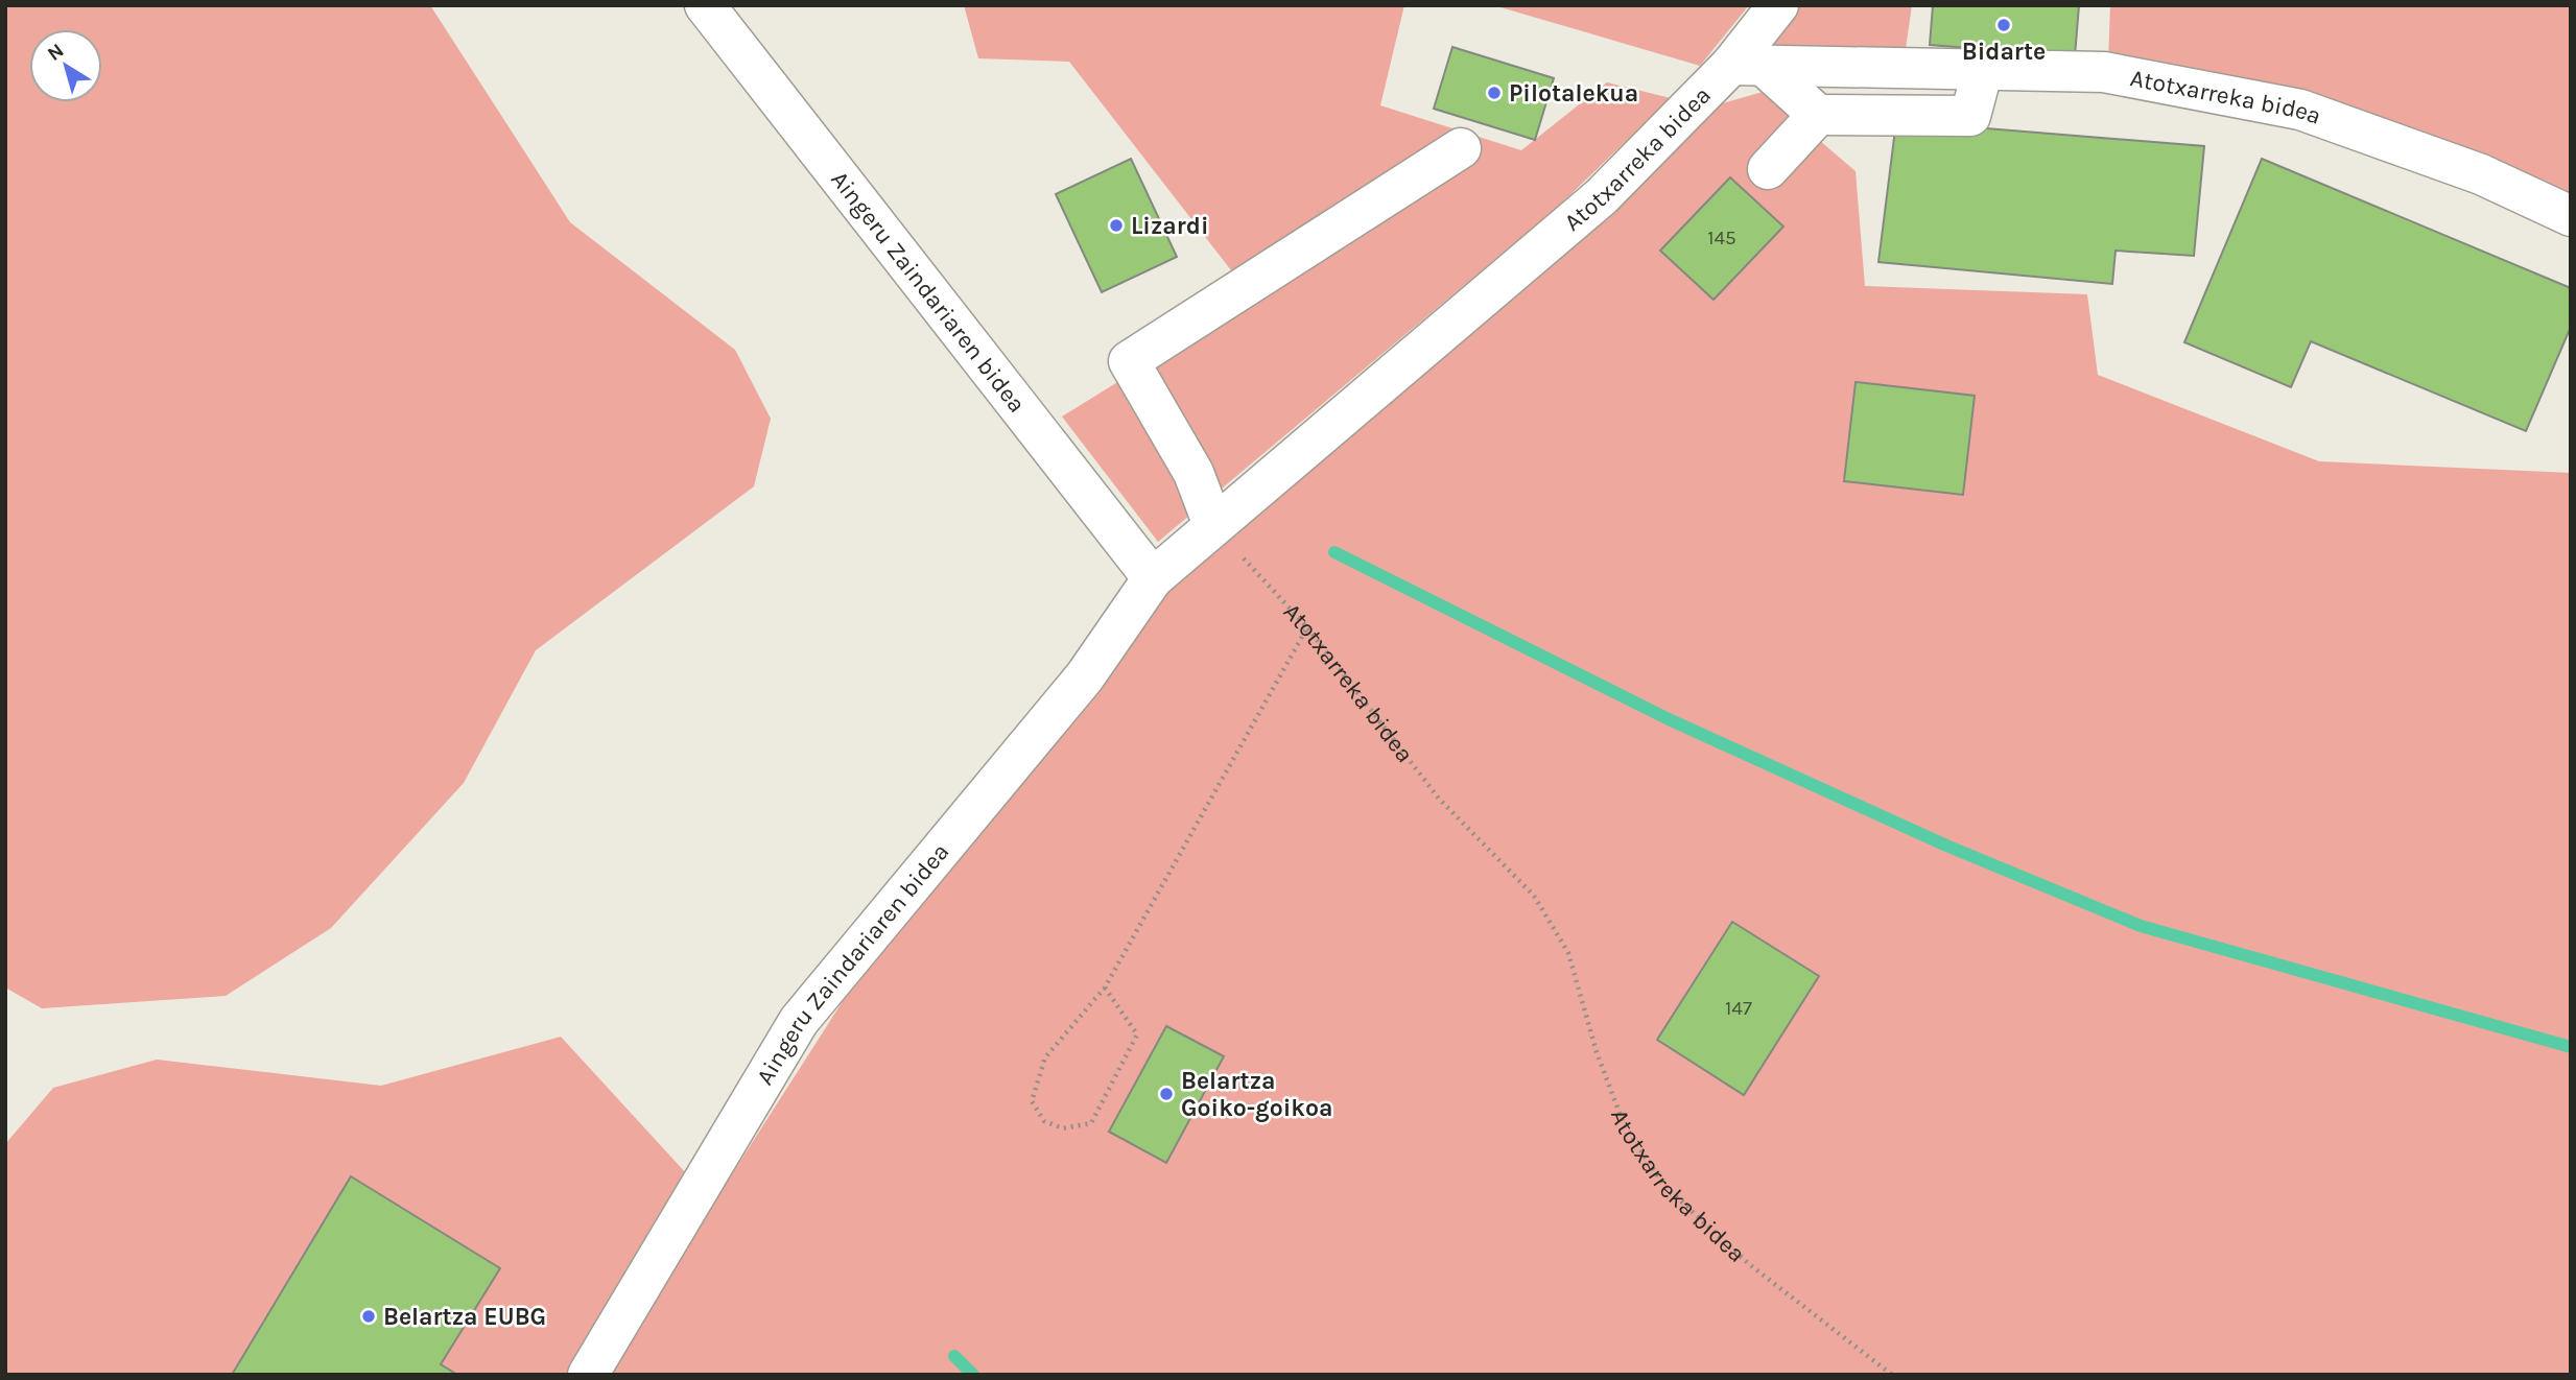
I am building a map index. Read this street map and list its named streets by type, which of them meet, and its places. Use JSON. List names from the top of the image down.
{
  "streets": {
    "street": ["Atotxarreka bidea", "Aingeru Zaindariaren bidea"]
  },
  "crossings": [
    ["Atotxarreka bidea", "Aingeru Zaindariaren bidea"]
  ],
  "places": [
    "Bidarte",
    "Pilotalekua",
    "Lizardi",
    "Belartza Goiko-goikoa",
    "Belartza EUBG"
  ],
  "house_numbers": ["145", "147"],
  "north": "top left"
}
